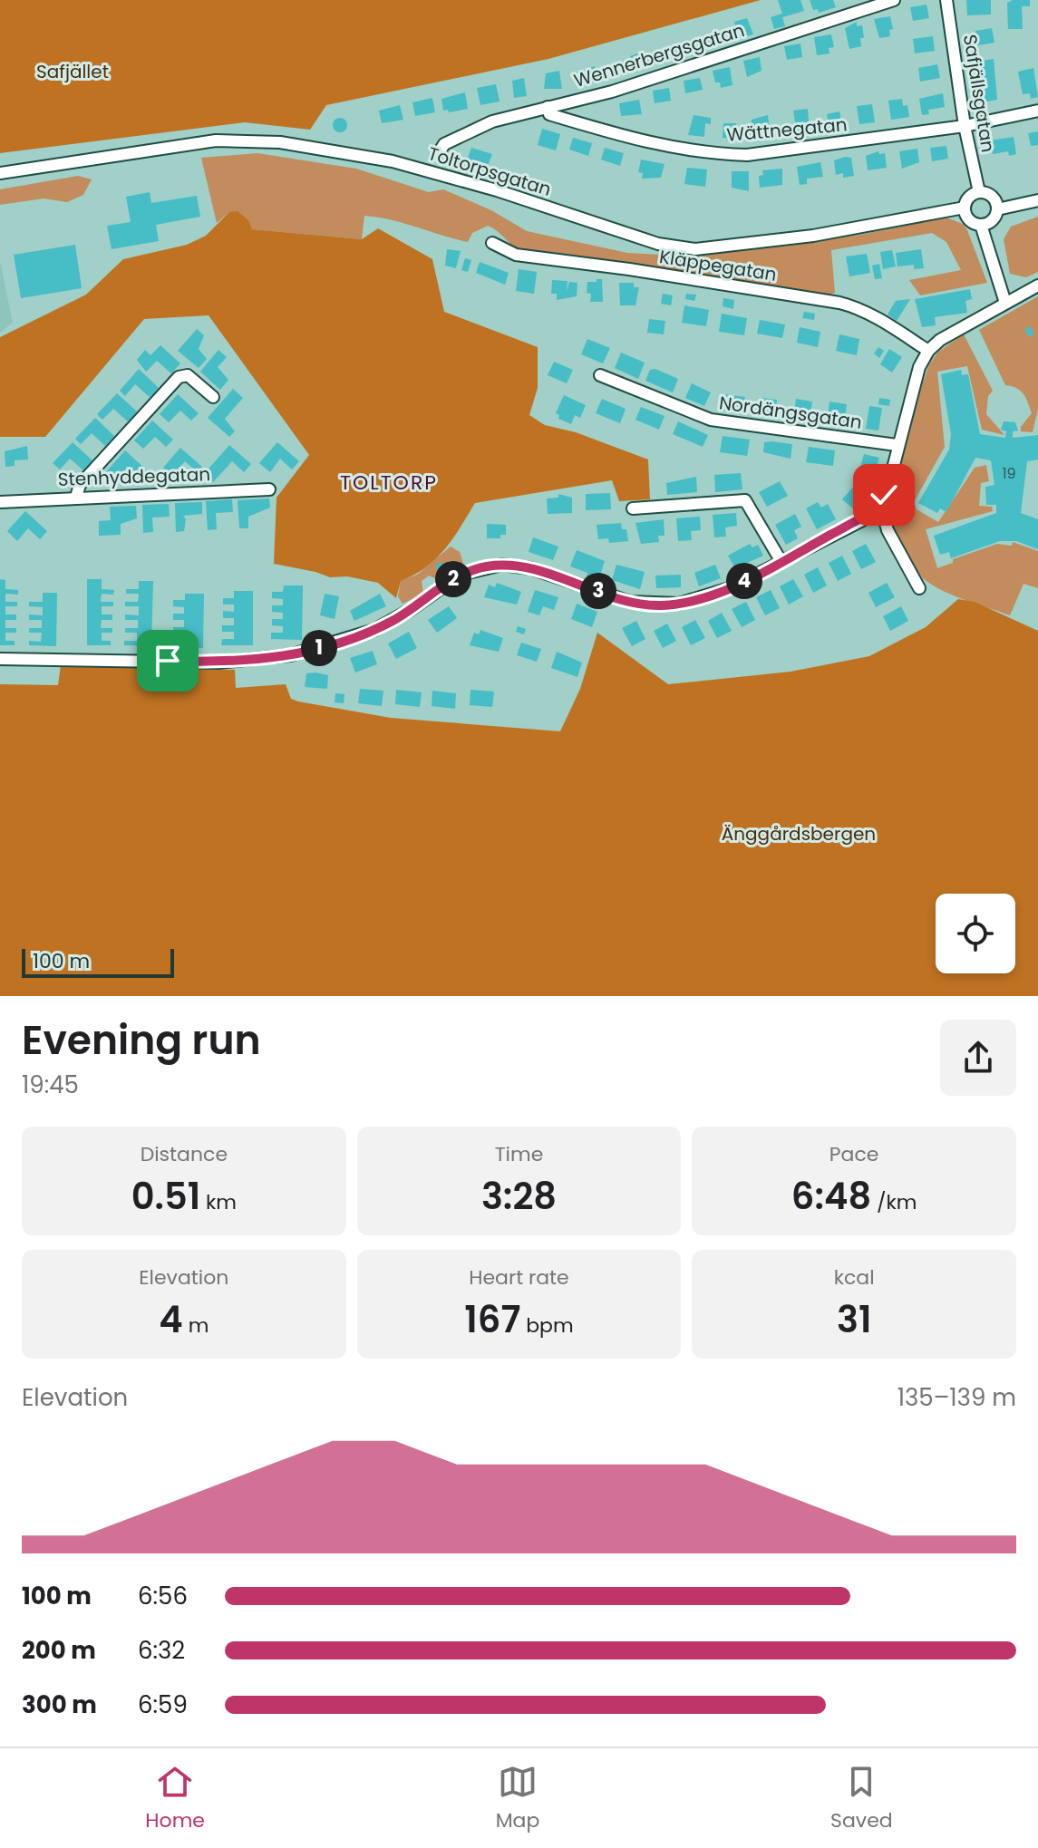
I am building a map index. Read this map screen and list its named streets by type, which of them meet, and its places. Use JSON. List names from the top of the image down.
{
  "streets": {
    "street": [
      "Wennerbergsgatan",
      "Safjällsgatan",
      "Wättnegatan",
      "Toltorpsgatan",
      "Kläppegatan",
      "Nordängsgatan",
      "Stenhyddegatan"
    ]
  },
  "crossings": [
    ["Wennerbergsgatan", "Wättnegatan"],
    ["Safjällsgatan", "Wättnegatan"],
    ["Safjällsgatan", "Toltorpsgatan"]
  ],
  "districts": ["TOLTORP"],
  "parks": ["Safjället", "Änggårdsbergen"],
  "house_numbers": ["19"],
  "scale_bar": "100 m",
  "page": {
    "pins": [
      "2",
      "4",
      "3",
      "1"
    ],
    "scale": "100 m",
    "heading": ["Evening run", "19:45"],
    "stats": [
      ["Distance", "0.51 km"],
      ["Time", "3:28"],
      ["Pace", "6:48 /km"],
      ["Elevation", "4 m"],
      ["Heart rate", "167 bpm"],
      ["kcal", "31"]
    ],
    "chart": ["Elevation", "135–139 m"],
    "list": [
      {
        "name": "100 m",
        "note": "6:56"
      },
      {
        "name": "200 m",
        "note": "6:32"
      },
      {
        "name": "300 m",
        "note": "6:59"
      }
    ],
    "tabs": ["Home", "Map", "Saved"]
  }
}
